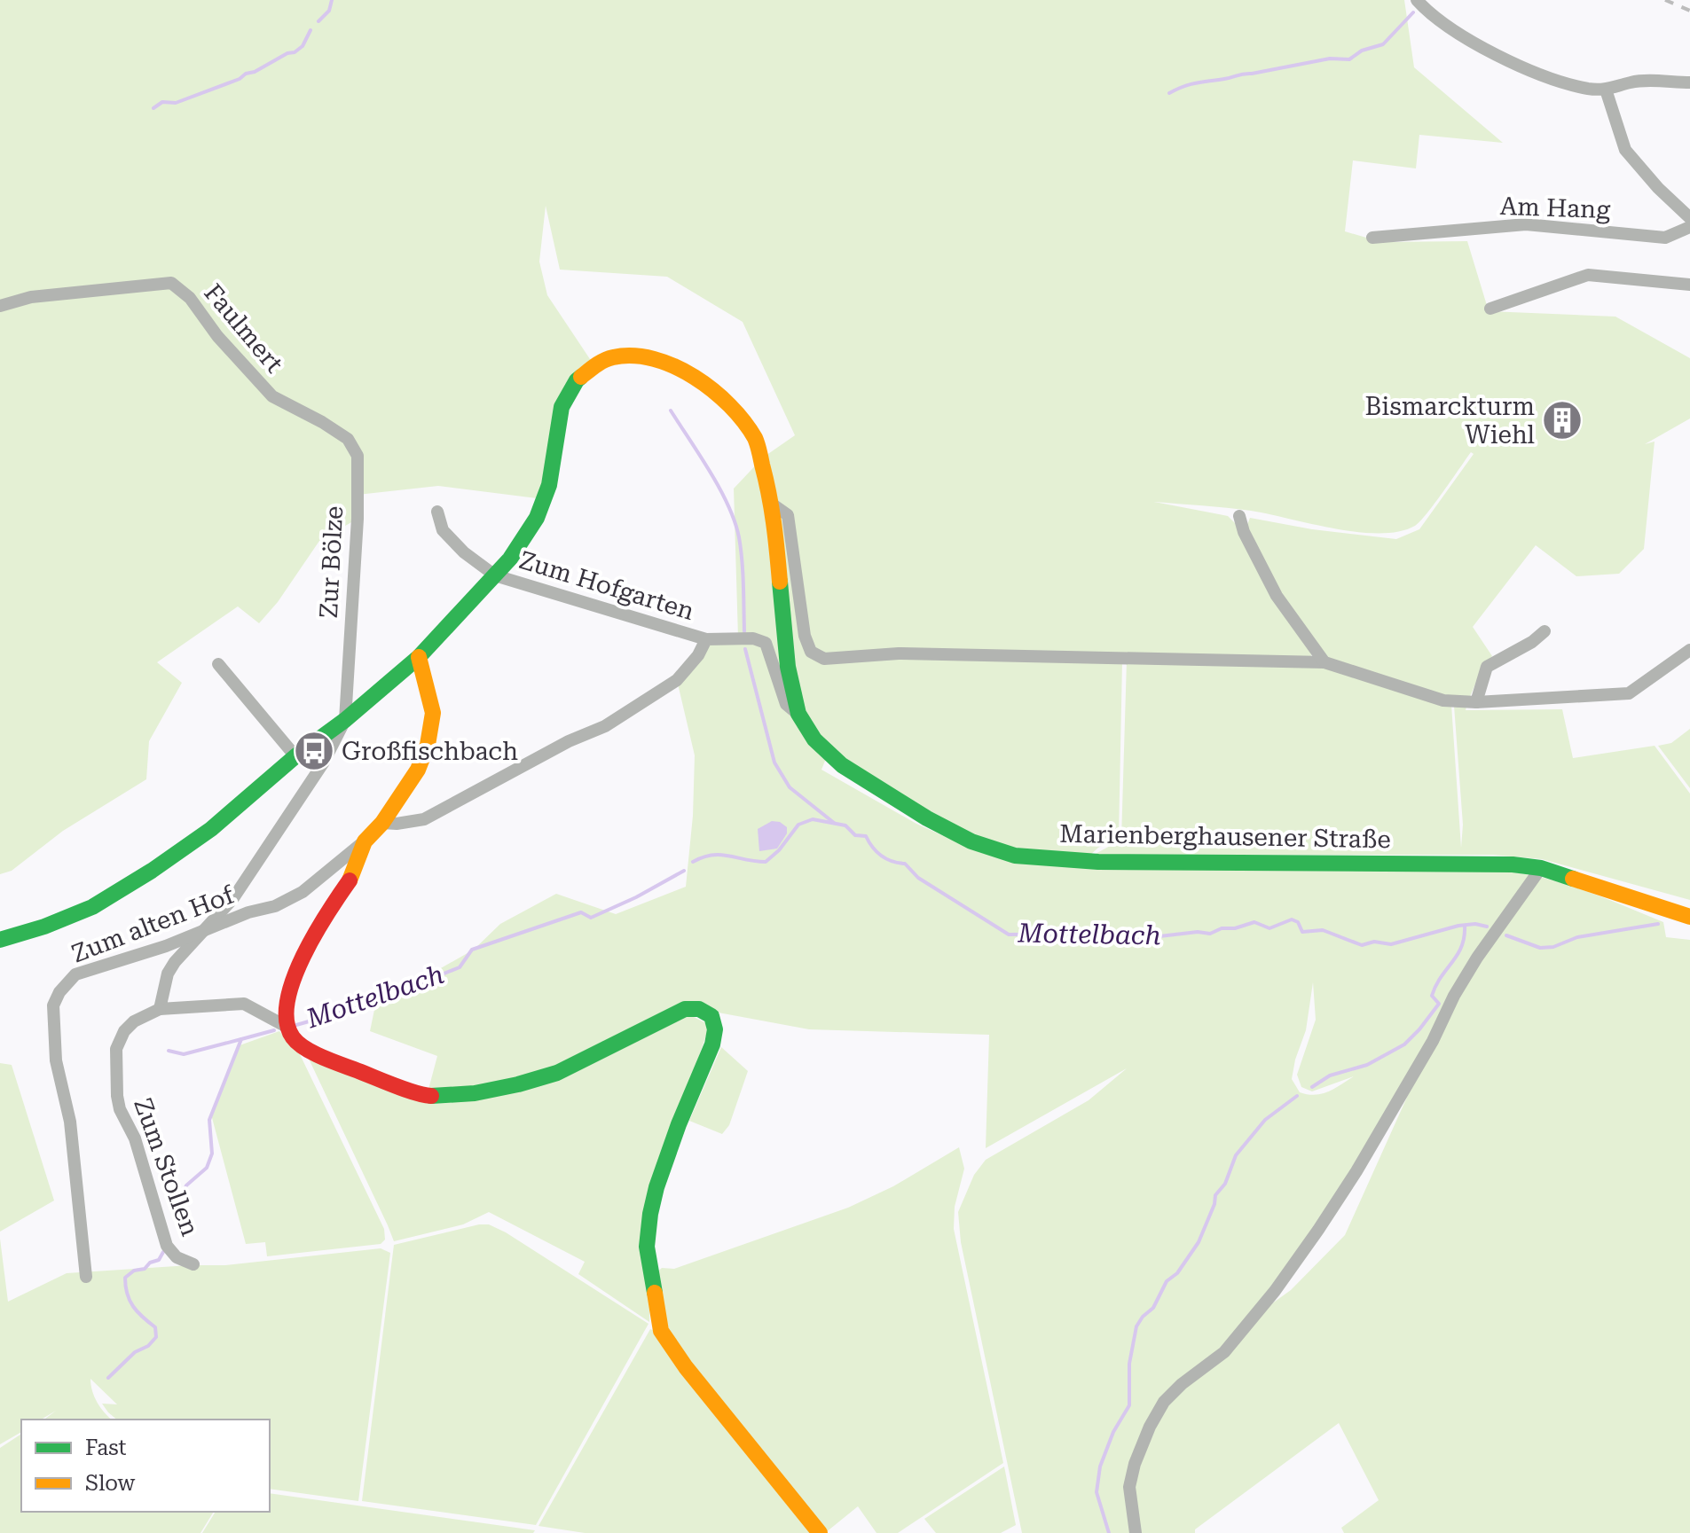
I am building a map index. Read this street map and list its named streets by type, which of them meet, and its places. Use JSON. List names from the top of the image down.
{
  "streets": {
    "main road": ["Marienberghausener Straße"],
    "street": [
      "Am Hang",
      "Faulmert",
      "Zur Bölze",
      "Zum Hofgarten",
      "Zum alten Hof",
      "Zum Stollen"
    ]
  },
  "crossings": [
    ["Faulmert", "Zur Bölze"],
    ["Zum Hofgarten", "Marienberghausener Straße"]
  ],
  "water": ["Mottelbach"],
  "places": {
    "building": ["Bismarckturm Wiehl"],
    "bus stop": ["Großfischbach"]
  },
  "legend": ["Fast", "Slow"]
}
